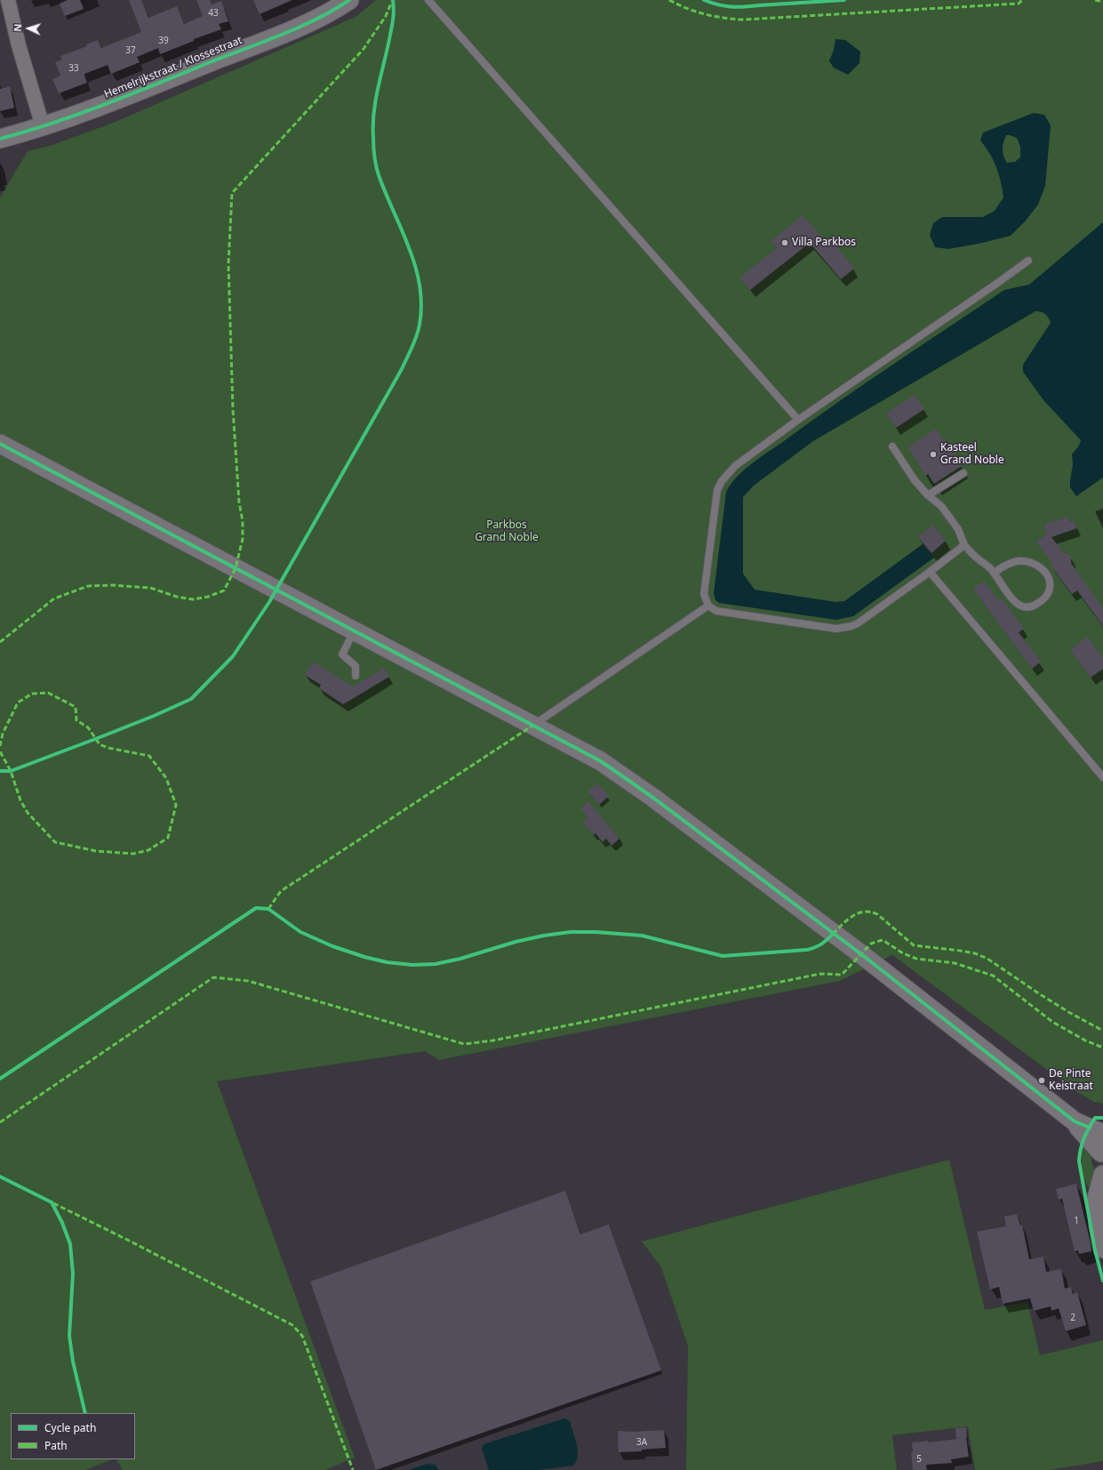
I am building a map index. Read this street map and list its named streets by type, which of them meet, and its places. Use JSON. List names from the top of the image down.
{
  "streets": {
    "street": ["Hemelrijkstraat / Klossestraat"]
  },
  "parks": ["Parkbos Grand Noble"],
  "places": ["Villa Parkbos", "Kasteel Grand Noble", "De Pinte Keistraat"],
  "house_numbers": [
    "43",
    "39",
    "37",
    "33",
    "1",
    "2",
    "3A",
    "5"
  ],
  "legend": ["Cycle path", "Path"],
  "north": "left"
}
